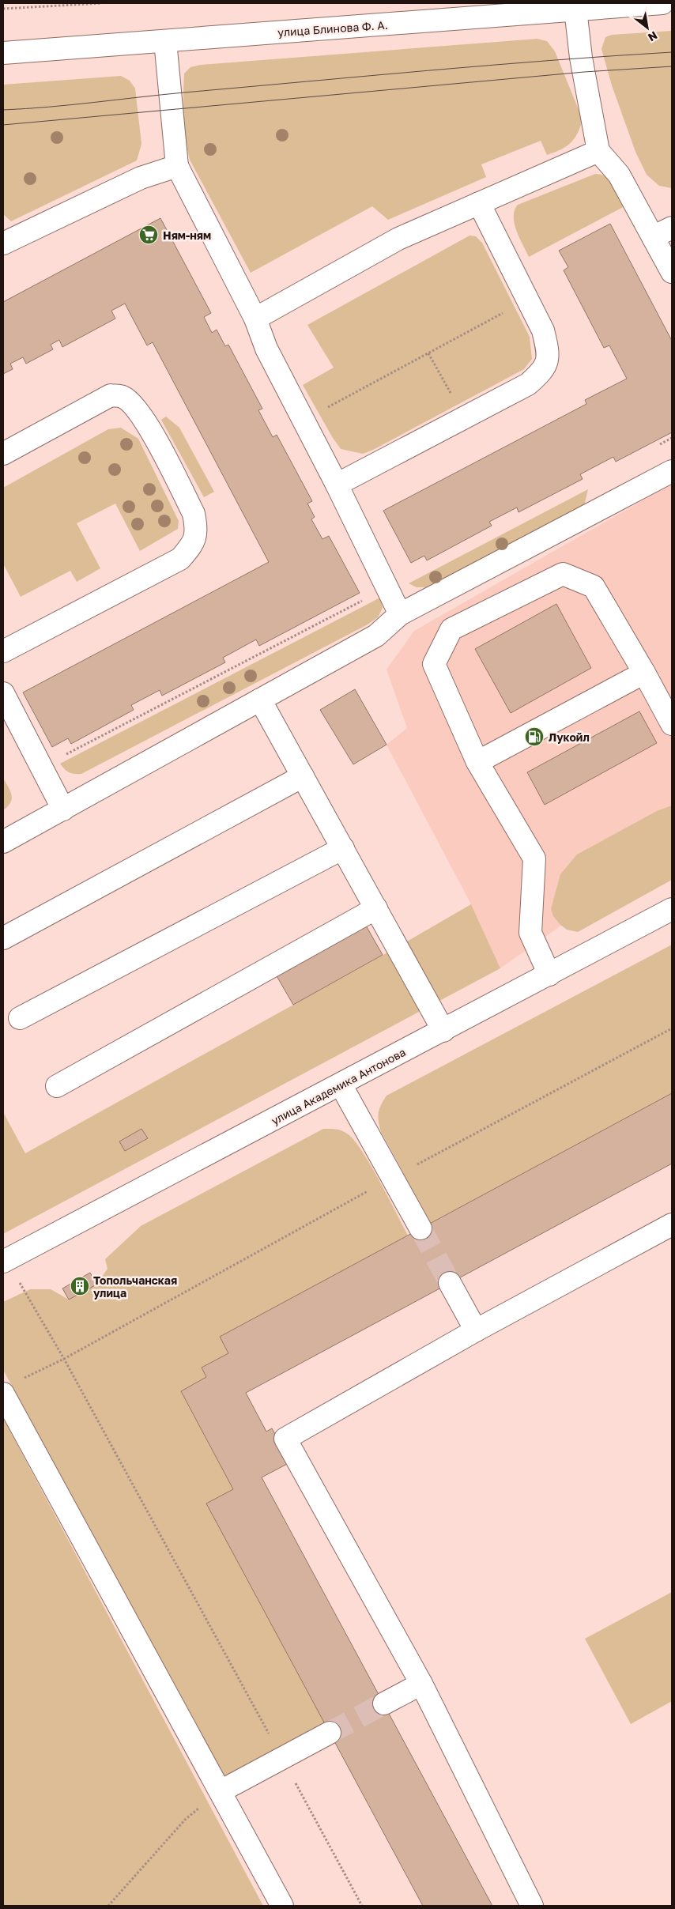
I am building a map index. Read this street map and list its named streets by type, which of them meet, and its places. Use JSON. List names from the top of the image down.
{
  "streets": {
    "main road": ["улица Блинова Ф. А.", "улица Академика Антонова"]
  },
  "places": {
    "supermarket": ["Ням-ням"],
    "fuel station": ["Лукойл"],
    "building": ["Топольчанская улица"]
  },
  "north": "bottom right"
}
